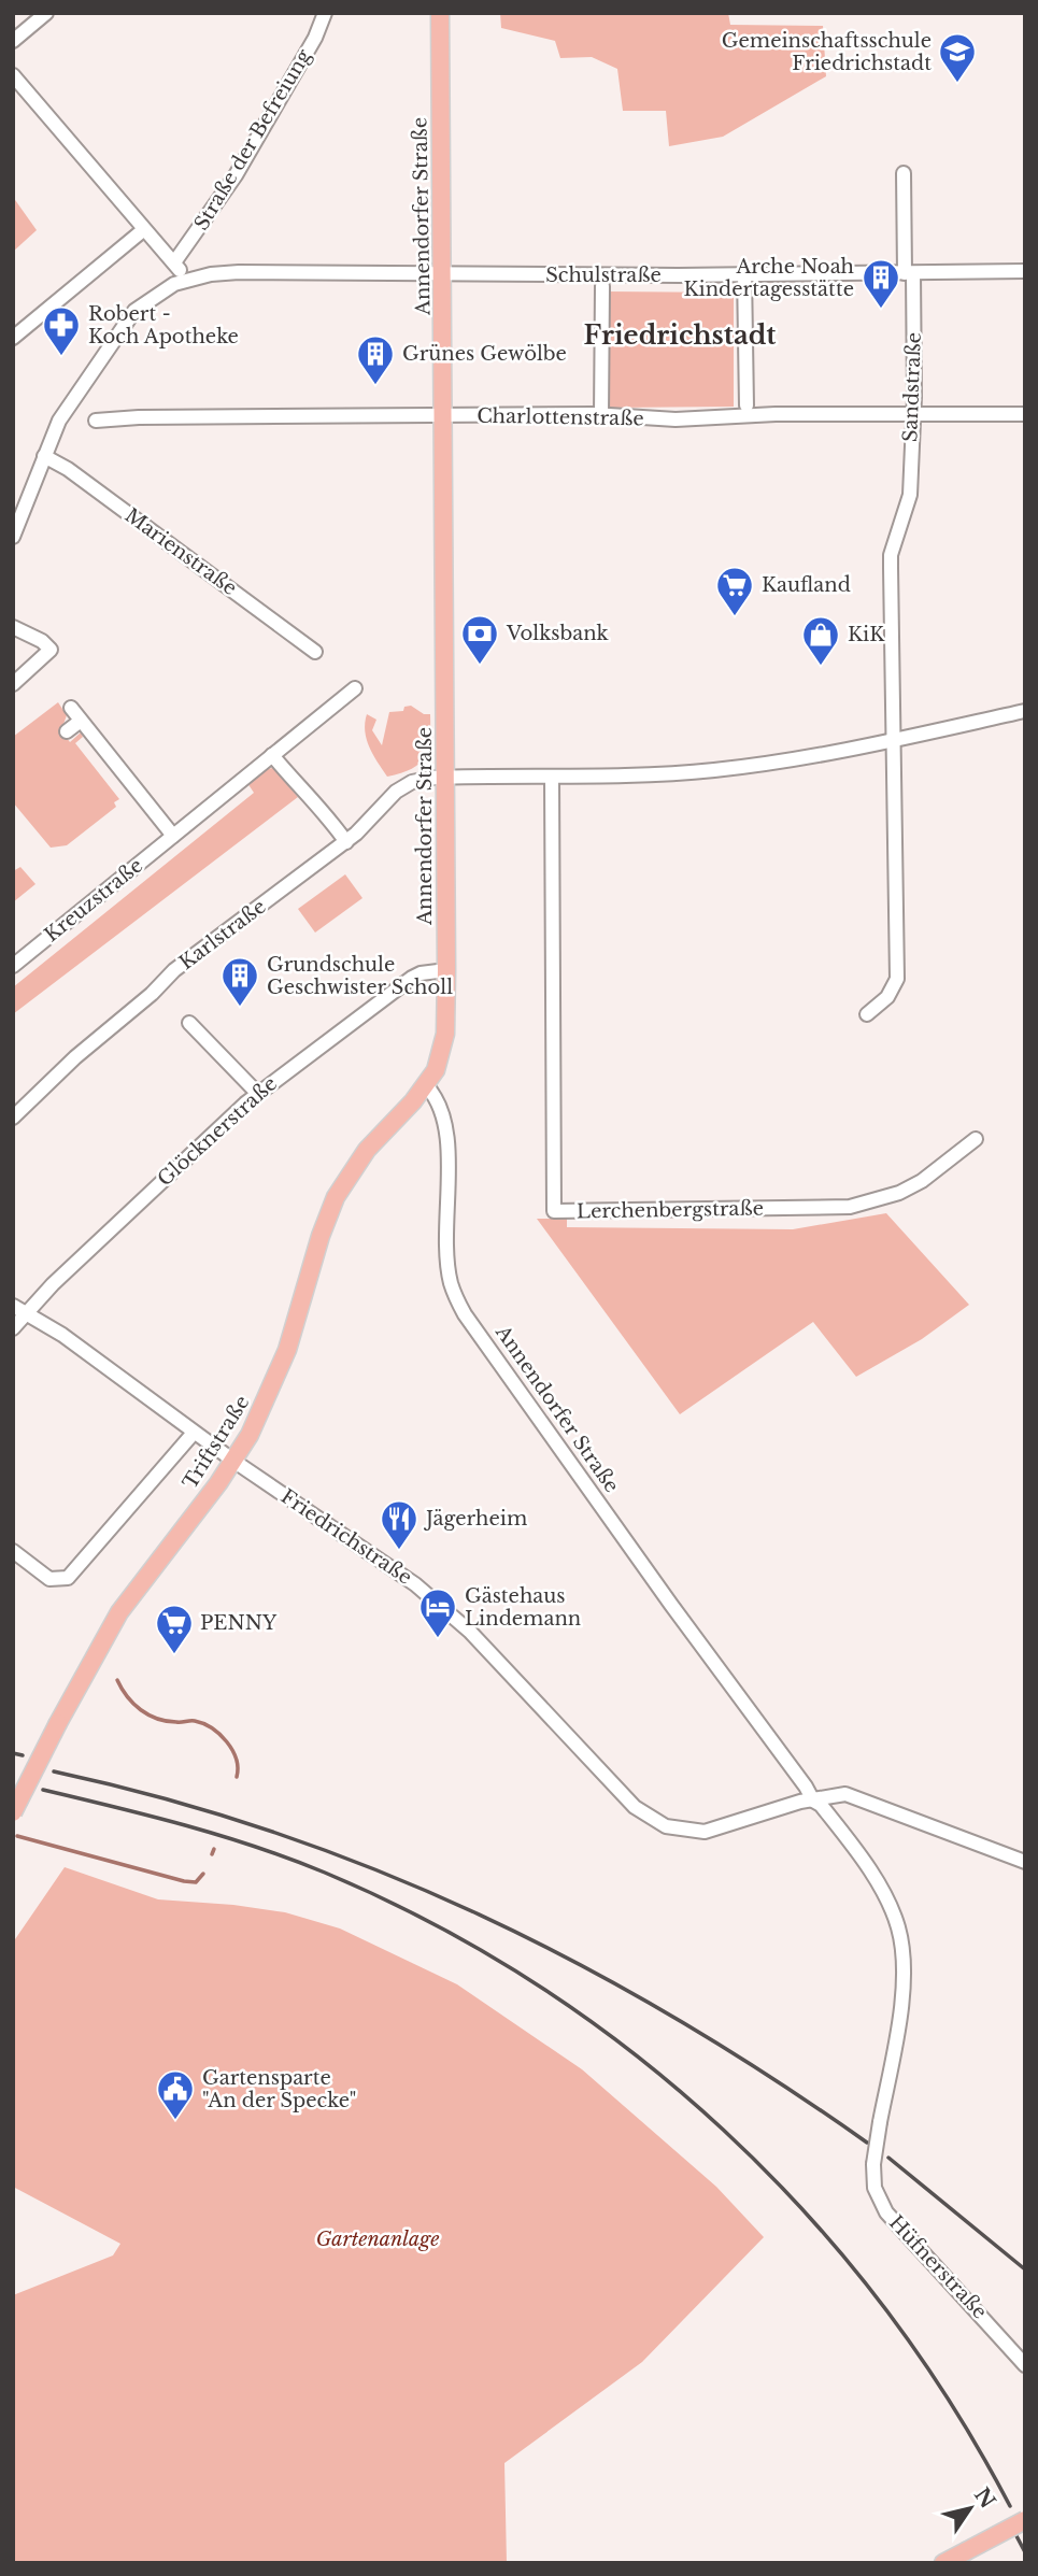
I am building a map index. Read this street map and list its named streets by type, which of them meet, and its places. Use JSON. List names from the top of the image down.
{
  "streets": {
    "main road": ["Annendorfer Straße", "Triftstraße"],
    "street": [
      "Straße der Befreiung",
      "Schulstraße",
      "Sandstraße",
      "Charlottenstraße",
      "Marienstraße",
      "Kreuzstraße",
      "Karlstraße",
      "Glöcknerstraße",
      "Lerchenbergstraße",
      "Friedrichstraße",
      "Hüfnerstraße"
    ]
  },
  "crossings": [
    ["Annendorfer Straße", "Schulstraße"],
    ["Annendorfer Straße", "Charlottenstraße"],
    ["Annendorfer Straße", "Karlstraße"],
    ["Annendorfer Straße", "Glöcknerstraße"],
    ["Annendorfer Straße", "Triftstraße"],
    ["Annendorfer Straße", "Friedrichstraße"],
    ["Annendorfer Straße", "Hüfnerstraße"],
    ["Schulstraße", "Sandstraße"],
    ["Sandstraße", "Charlottenstraße"],
    ["Glöcknerstraße", "Friedrichstraße"],
    ["Triftstraße", "Friedrichstraße"]
  ],
  "districts": ["Friedrichstadt"],
  "parks": ["Gartenanlage"],
  "places": {
    "school or university": ["Gemeinschaftsschule Friedrichstadt"],
    "building": ["Arche Noah Kindertagesstätte", "Grünes Gewölbe", "Grundschule Geschwister Scholl"],
    "pharmacy": ["Robert - Koch Apotheke"],
    "supermarket": ["Kaufland", "PENNY"],
    "bank": ["Volksbank"],
    "shop": ["KiK"],
    "restaurant": ["Jägerheim"],
    "hotel": ["Gästehaus Lindemann"],
    "public building": ["Gartensparte \"An der Specke\""]
  },
  "north": "top right"
}
